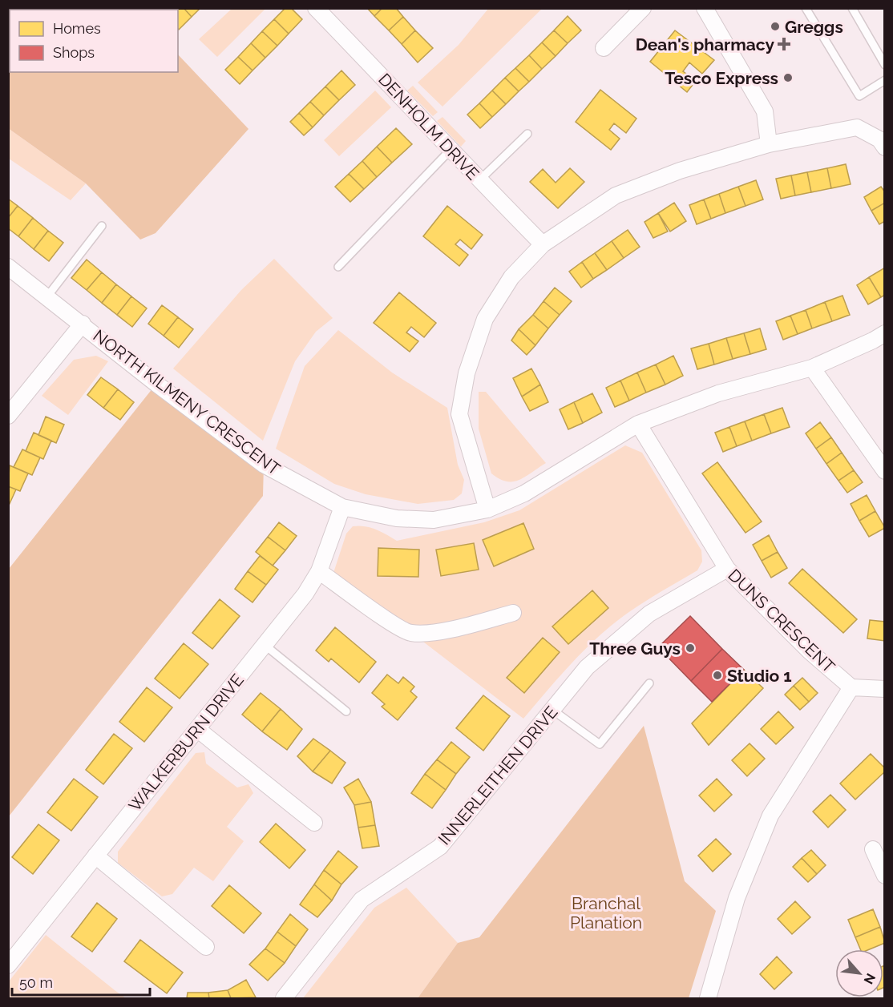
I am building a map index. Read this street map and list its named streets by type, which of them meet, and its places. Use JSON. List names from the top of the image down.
{
  "streets": {
    "street": [
      "DENHOLM DRIVE",
      "NORTH KILMENY CRESCENT",
      "DUNS CRESCENT",
      "WALKERBURN DRIVE",
      "INNERLEITHEN DRIVE"
    ]
  },
  "crossings": [
    ["NORTH KILMENY CRESCENT", "DUNS CRESCENT"],
    ["NORTH KILMENY CRESCENT", "WALKERBURN DRIVE"],
    ["DUNS CRESCENT", "INNERLEITHEN DRIVE"]
  ],
  "parks": ["Branchal Planation"],
  "places": {
    "other": [
      "Greggs",
      "Tesco Express",
      "Three Guys",
      "Studio 1"
    ],
    "health": ["Dean's pharmacy"]
  },
  "legend": ["Homes", "Shops"],
  "scale_bar": "50 m",
  "north": "bottom right"
}
